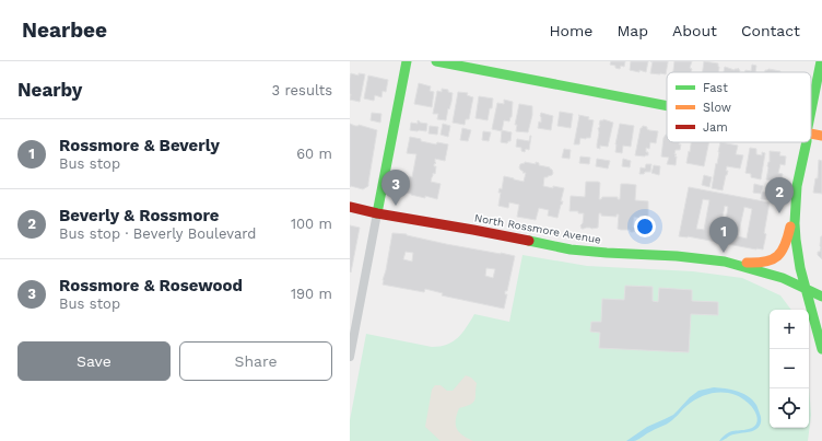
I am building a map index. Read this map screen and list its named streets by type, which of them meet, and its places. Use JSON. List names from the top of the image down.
{
  "streets": {
    "main road": ["North Rossmore Avenue"]
  },
  "legend": ["Fast", "Slow", "Jam"],
  "page": {
    "header": "Nearbee",
    "nav": [
      "Home",
      "Map",
      "About",
      "Contact"
    ],
    "heading": ["Nearby", "3 results"],
    "list": [
      {
        "mark": "1",
        "name": "Rossmore & Beverly",
        "note": "Bus stop",
        "value": "60 m"
      },
      {
        "mark": "2",
        "name": "Beverly & Rossmore",
        "note": "Bus stop · Beverly Boulevard",
        "value": "100 m"
      },
      {
        "mark": "3",
        "name": "Rossmore & Rosewood",
        "note": "Bus stop",
        "value": "190 m"
      }
    ],
    "pins": ["3", "2", "1"],
    "map_buttons": ["+", "−"],
    "buttons": ["Save", "Share"]
  }
}
